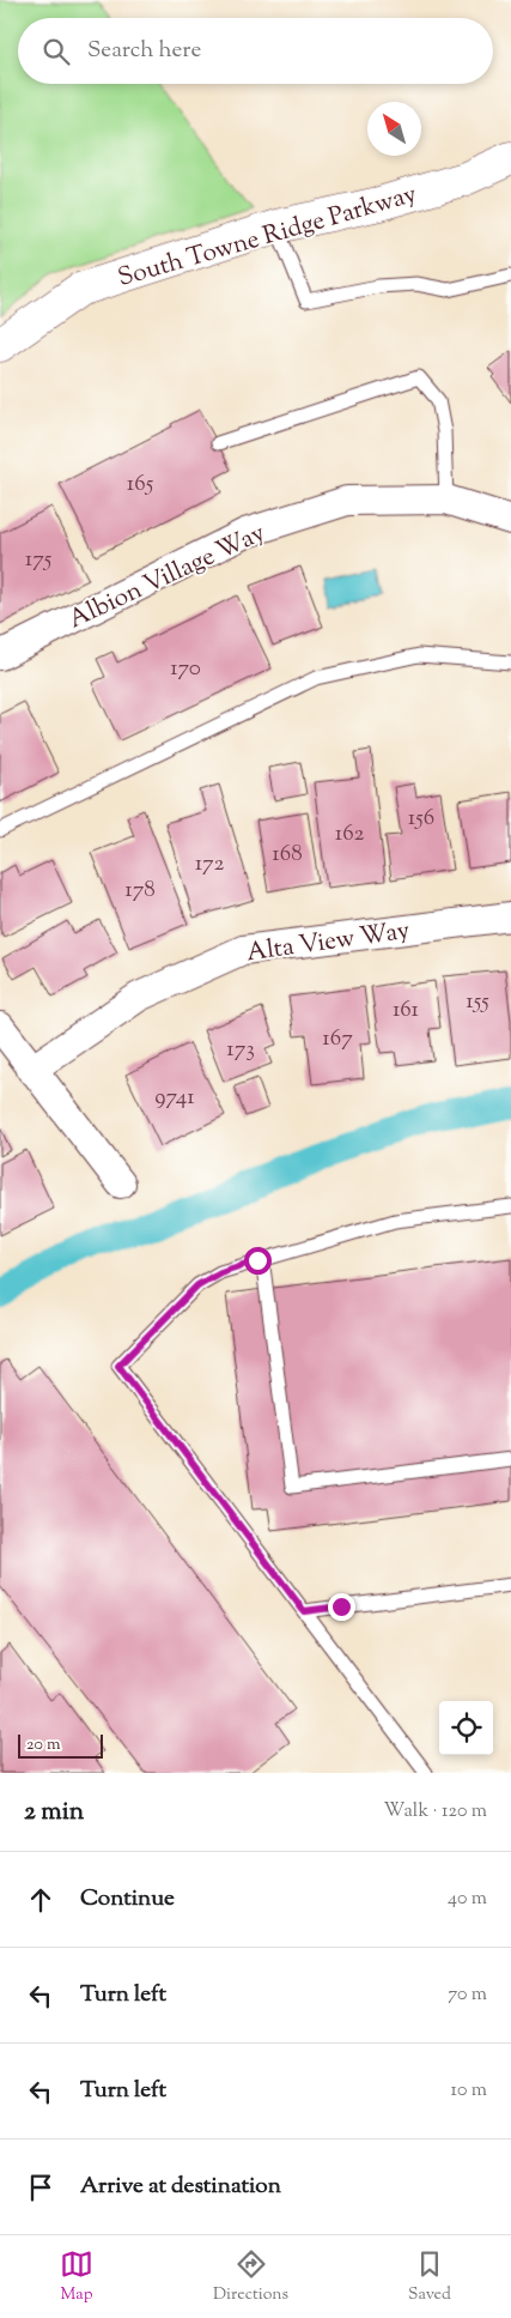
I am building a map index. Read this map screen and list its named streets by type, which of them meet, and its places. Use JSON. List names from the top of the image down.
{
  "streets": {
    "street": ["South Towne Ridge Parkway", "Albion Village Way", "Alta View Way"]
  },
  "house_numbers": [
    "165",
    "175",
    "170",
    "156",
    "162",
    "168",
    "172",
    "178",
    "155",
    "161",
    "167",
    "173",
    "9741"
  ],
  "scale_bar": "20 m",
  "north": "top left",
  "page": {
    "search": "Search here",
    "scale": "20 m",
    "heading": ["2 min", "Walk · 120 m"],
    "list": [
      ["Continue", "40 m"],
      ["Turn left", "70 m"],
      ["Turn left", "10 m"],
      "Arrive at destination"
    ],
    "nav": ["Map", "Directions", "Saved"]
  }
}
